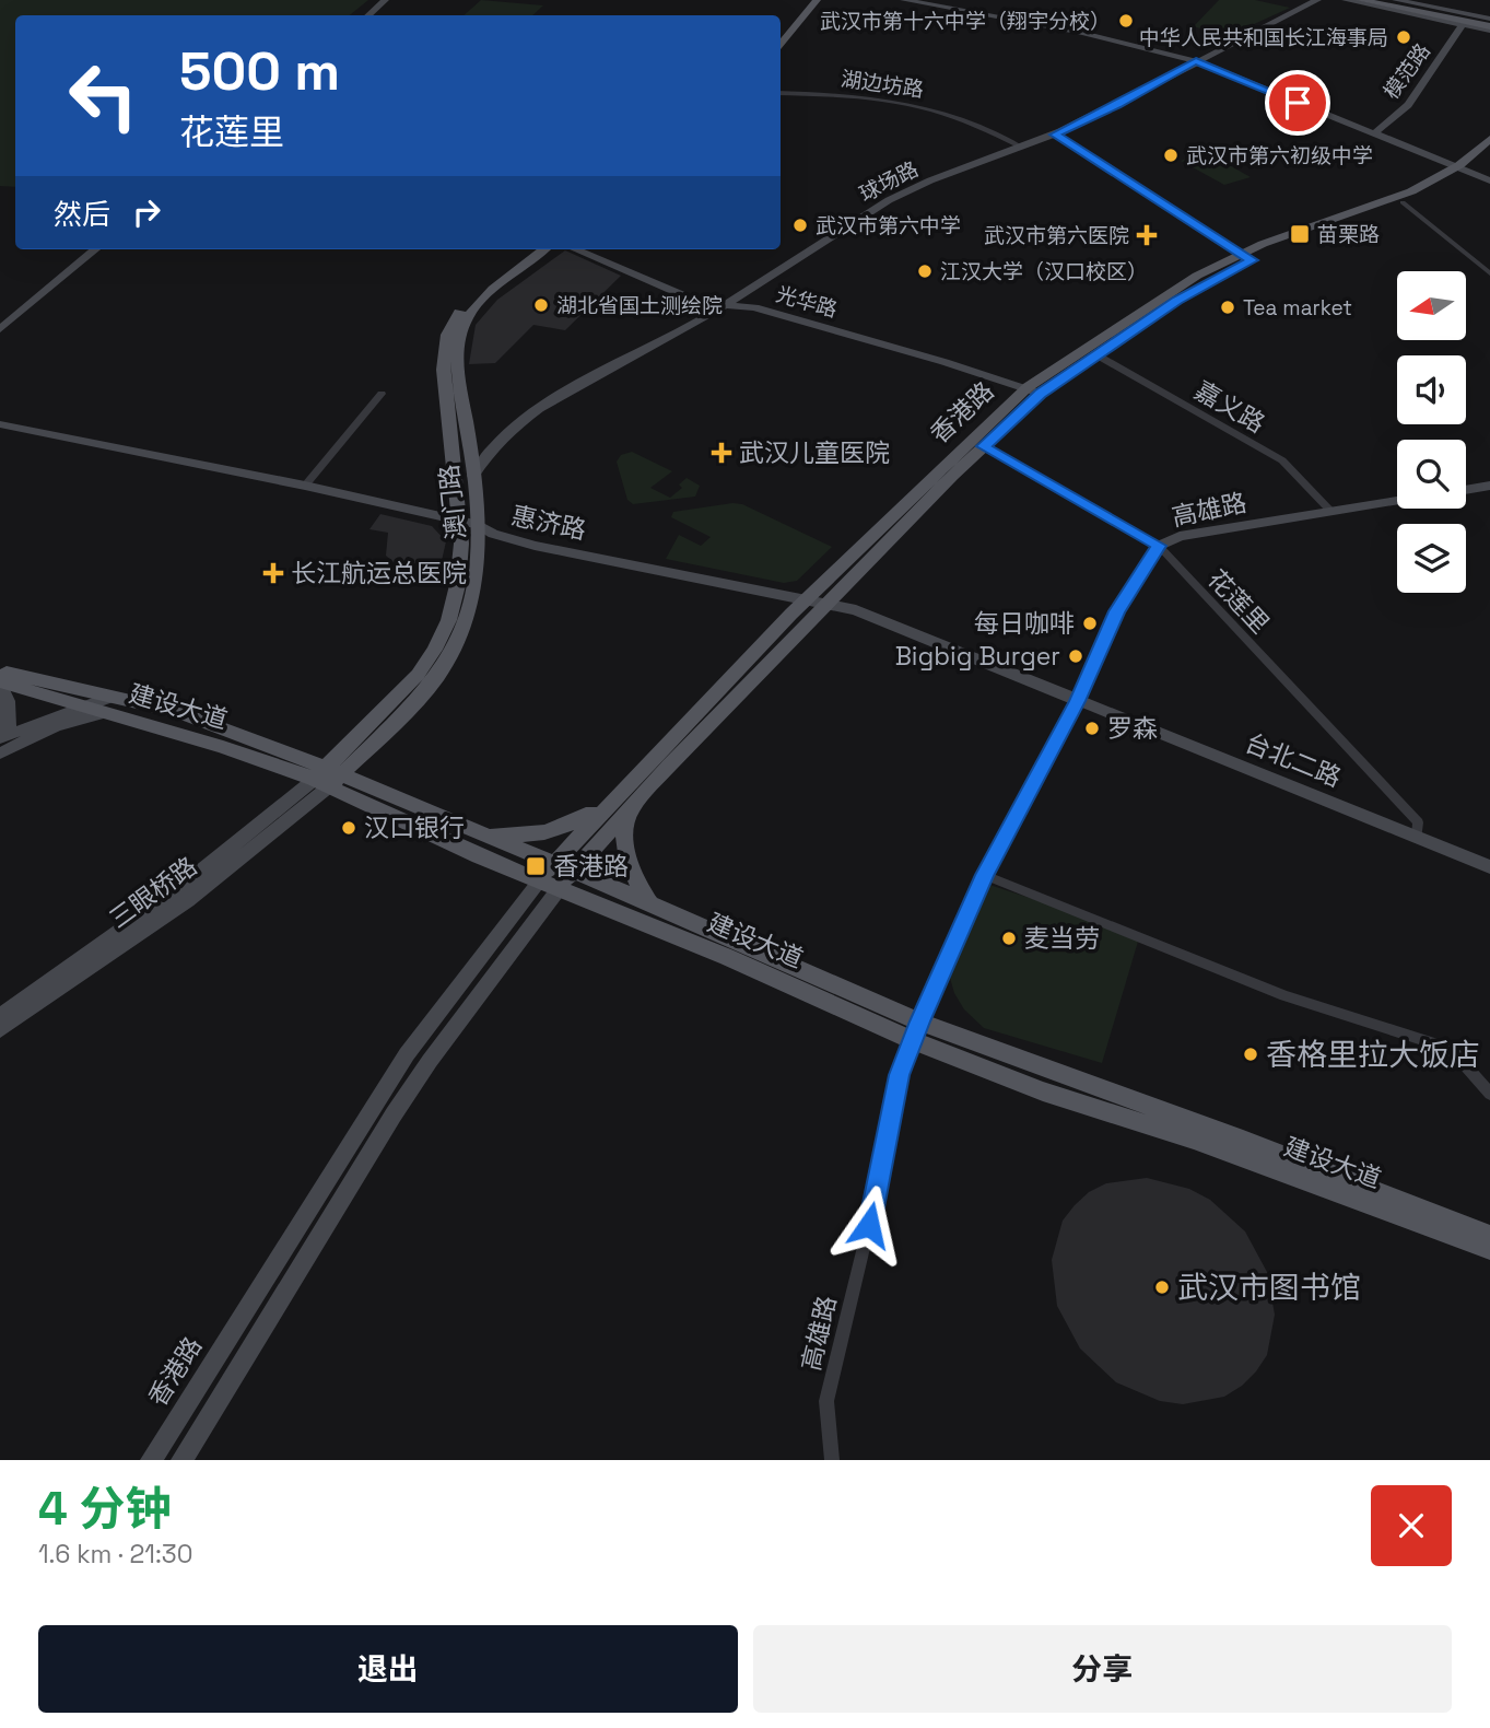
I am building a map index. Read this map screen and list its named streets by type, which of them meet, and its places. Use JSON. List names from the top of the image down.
{
  "streets": {
    "main road": ["香港路", "澳门路", "建设大道"],
    "street": [
      "模范路",
      "湖边坊路",
      "球场路",
      "光华路",
      "嘉义路",
      "高雄路",
      "惠济路",
      "花莲里",
      "台北二路",
      "三眼桥路"
    ]
  },
  "crossings": [
    ["湖边坊路", "球场路"],
    ["球场路", "光华路"],
    ["球场路", "澳门路"],
    ["光华路", "香港路"],
    ["嘉义路", "香港路"],
    ["嘉义路", "高雄路"],
    ["香港路", "惠济路"],
    ["香港路", "花莲里"],
    ["香港路", "建设大道"],
    ["澳门路", "惠济路"],
    ["澳门路", "建设大道"],
    ["澳门路", "三眼桥路"],
    ["高雄路", "惠济路"],
    ["高雄路", "花莲里"],
    ["高雄路", "建设大道"],
    ["高雄路", "台北二路"],
    ["惠济路", "台北二路"],
    ["花莲里", "台北二路"],
    ["建设大道", "三眼桥路"]
  ],
  "places": {
    "other": [
      "武汉市第十六中学（翔宇分校）",
      "中华人民共和国长江海事局",
      "武汉市第六初级中学",
      "武汉市第六中学",
      "江汉大学（汉口校区）",
      "湖北省国土测绘院",
      "Tea market",
      "每日咖啡",
      "Bigbig Burger",
      "罗森",
      "汉口银行",
      "麦当劳",
      "香格里拉大饭店",
      "武汉市图书馆"
    ],
    "transit": ["苗栗路", "香港路"],
    "health": ["武汉市第六医院", "武汉儿童医院", "长江航运总医院"]
  },
  "north": "left",
  "page": {
    "turn": ["500 m", "花莲里"],
    "then": "然后",
    "heading": ["4 分钟", "1.6 km · 21:30"],
    "buttons": ["退出", "分享"]
  }
}
